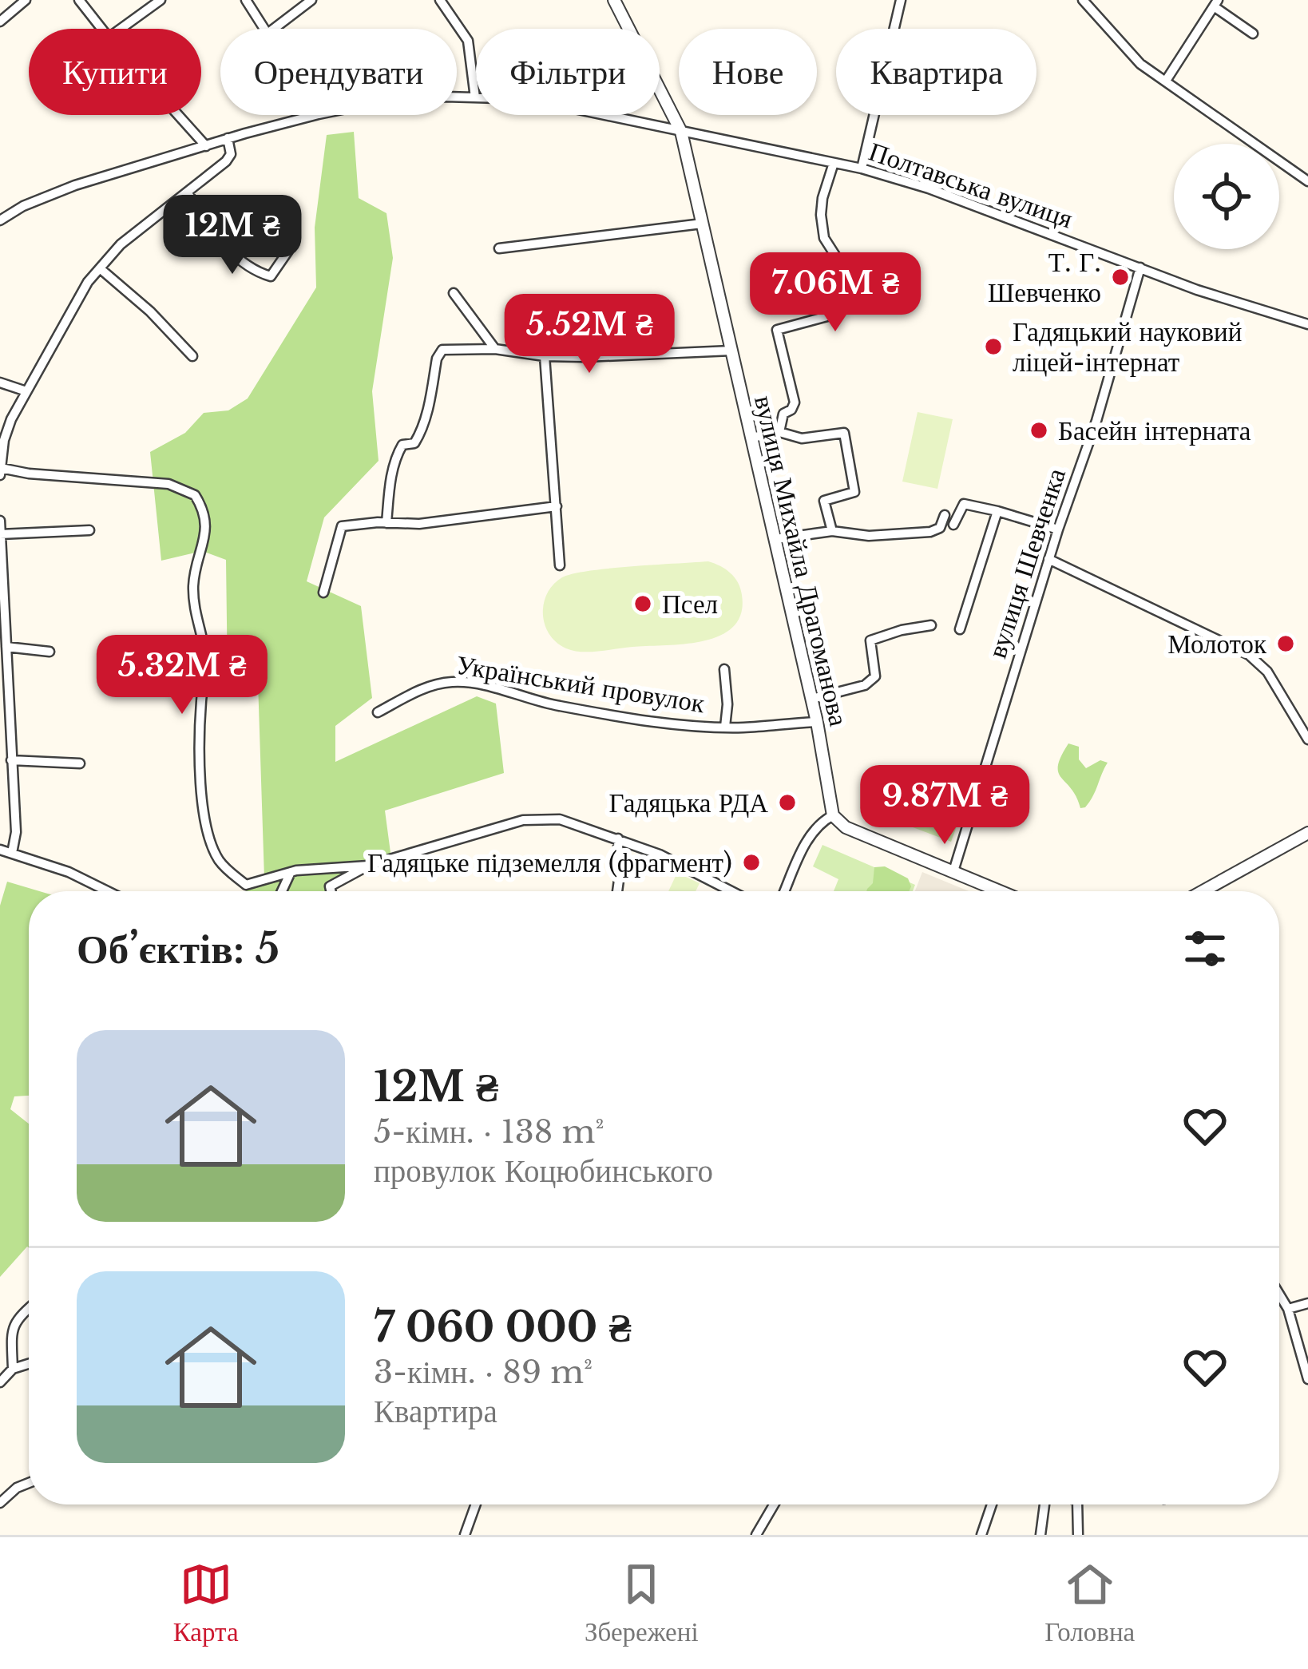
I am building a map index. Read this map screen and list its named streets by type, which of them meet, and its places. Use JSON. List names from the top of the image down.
{
  "streets": {
    "street": [
      "Полтавська вулиця",
      "вулиця Михайла Драгоманова",
      "вулиця Шевченка",
      "Український провулок"
    ]
  },
  "crossings": [
    ["Полтавська вулиця", "вулиця Михайла Драгоманова"],
    ["Полтавська вулиця", "вулиця Шевченка"],
    ["вулиця Михайла Драгоманова", "Український провулок"]
  ],
  "places": [
    "Т. Г. Шевченко",
    "Гадяцький науковий ліцей-інтернат",
    "Басейн інтерната",
    "Псел",
    "Молоток",
    "Гадяцька РДА",
    "Гадяцьке підземелля (фрагмент)"
  ],
  "page": {
    "chip": [
      "Купити",
      "Орендувати",
      "Фільтри",
      "Нове",
      "Квартира"
    ],
    "price": [
      "12M ₴",
      "7.06M ₴",
      "5.52M ₴",
      "5.32M ₴",
      "9.87M ₴"
    ],
    "heading": "Об’єктів: 5",
    "list": [
      {
        "name": "12M ₴",
        "note": "5-кімн. · 138 m² · провулок Коцюбинського"
      },
      {
        "name": "7 060 000 ₴",
        "note": "3-кімн. · 89 m² · Квартира"
      }
    ],
    "tabs": ["Карта", "Збережені", "Головна"]
  }
}
